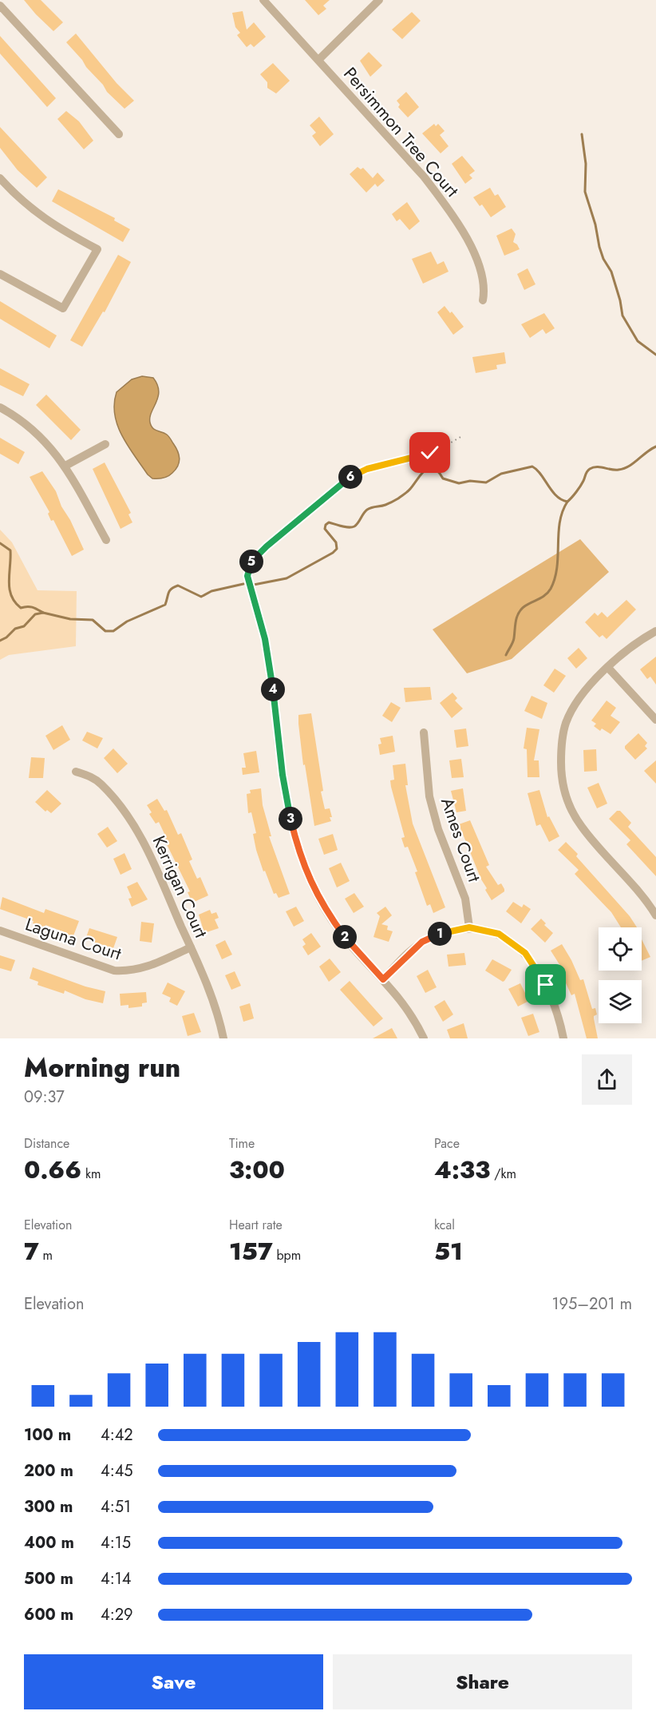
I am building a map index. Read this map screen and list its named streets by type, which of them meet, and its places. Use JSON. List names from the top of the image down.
{
  "streets": {
    "street": [
      "Persimmon Tree Court",
      "Ames Court",
      "Kerrigan Court",
      "Laguna Court"
    ]
  },
  "crossings": [
    ["Kerrigan Court", "Laguna Court"]
  ],
  "page": {
    "pins": [
      "6",
      "5",
      "4",
      "3",
      "1",
      "2"
    ],
    "heading": ["Morning run", "09:37"],
    "stats": [
      ["Distance", "0.66 km"],
      ["Time", "3:00"],
      ["Pace", "4:33 /km"],
      ["Elevation", "7 m"],
      ["Heart rate", "157 bpm"],
      ["kcal", "51"]
    ],
    "chart": ["Elevation", "195–201 m"],
    "list": [
      {
        "name": "100 m",
        "note": "4:42"
      },
      {
        "name": "200 m",
        "note": "4:45"
      },
      {
        "name": "300 m",
        "note": "4:51"
      },
      {
        "name": "400 m",
        "note": "4:15"
      },
      {
        "name": "500 m",
        "note": "4:14"
      },
      {
        "name": "600 m",
        "note": "4:29"
      }
    ],
    "buttons": ["Save", "Share"]
  }
}
